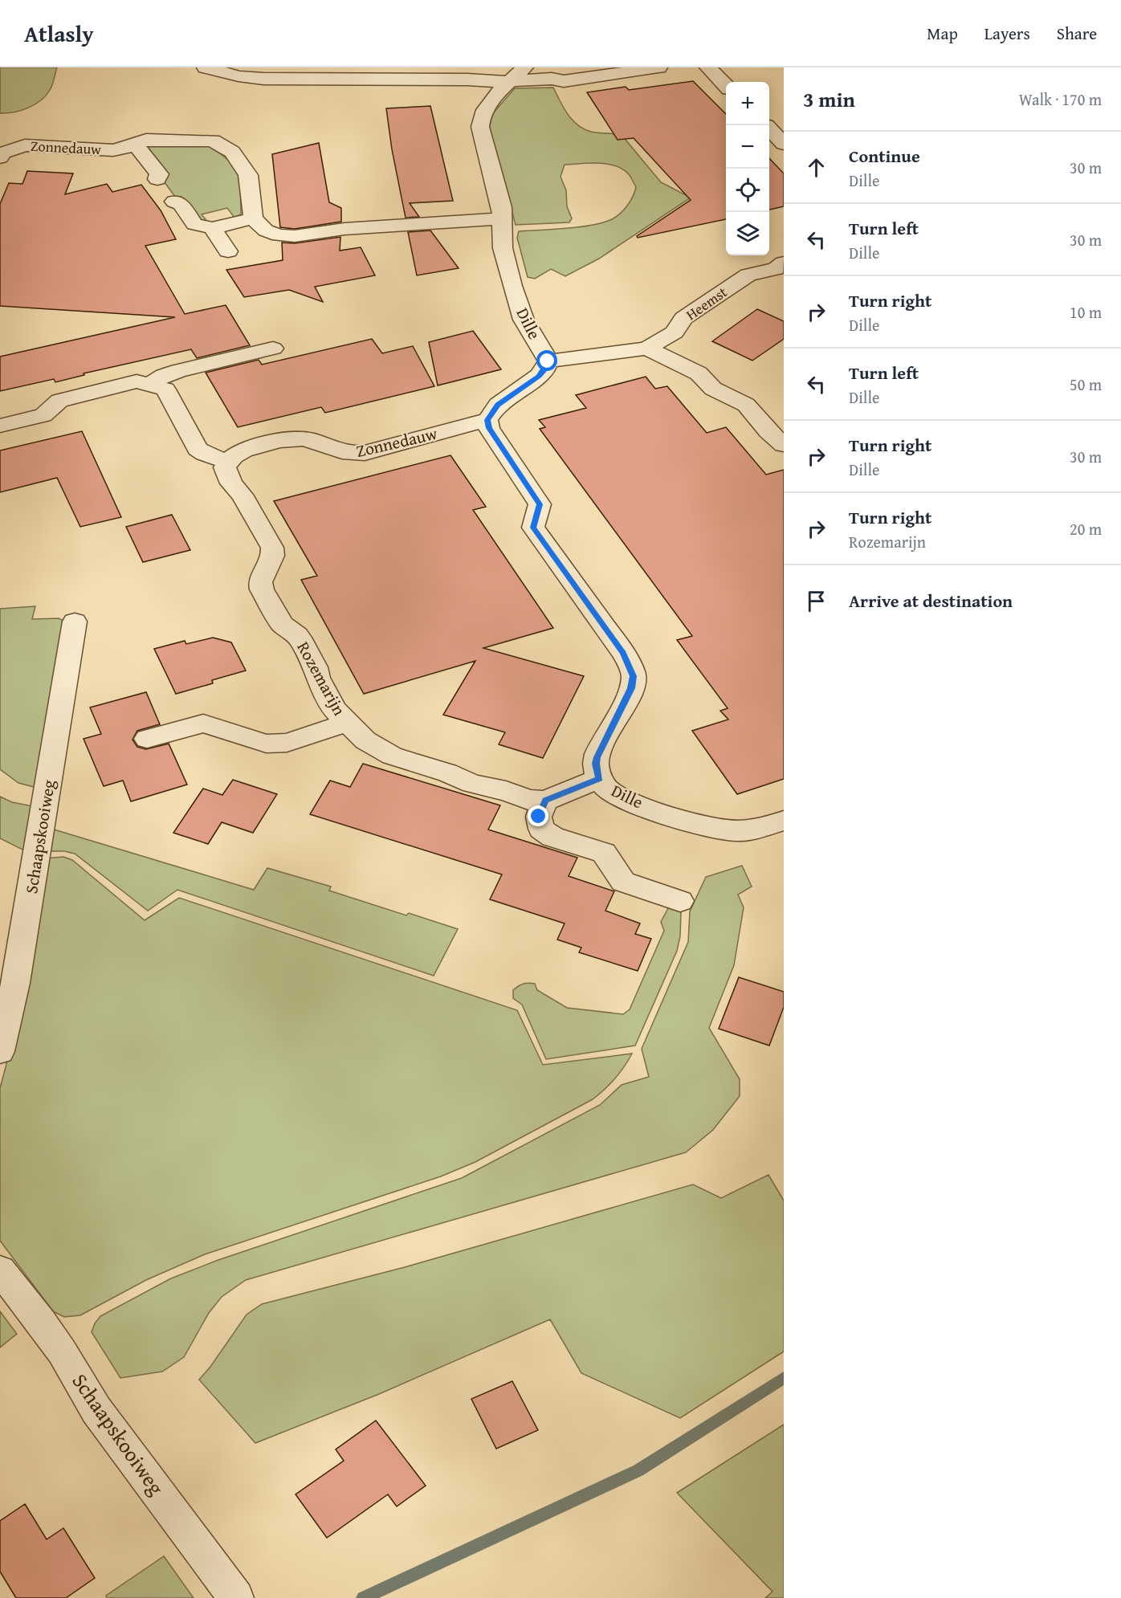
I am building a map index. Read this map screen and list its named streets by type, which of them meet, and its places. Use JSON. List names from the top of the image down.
{
  "streets": {
    "street": [
      "Zonnedauw",
      "Heemst",
      "Dille",
      "Rozemarijn",
      "Schaapskooiweg"
    ]
  },
  "crossings": [
    ["Zonnedauw", "Dille"],
    ["Zonnedauw", "Rozemarijn"],
    ["Heemst", "Dille"]
  ],
  "page": {
    "header": "Atlasly",
    "nav": ["Map", "Layers", "Share"],
    "heading": ["3 min", "Walk · 170 m"],
    "map_buttons": ["+", "−"],
    "list": [
      ["Continue", "Dille", "30 m"],
      ["Turn left", "Dille", "30 m"],
      ["Turn right", "Dille", "10 m"],
      ["Turn left", "Dille", "50 m"],
      ["Turn right", "Dille", "30 m"],
      ["Turn right", "Rozemarijn", "20 m"],
      "Arrive at destination"
    ]
  }
}
